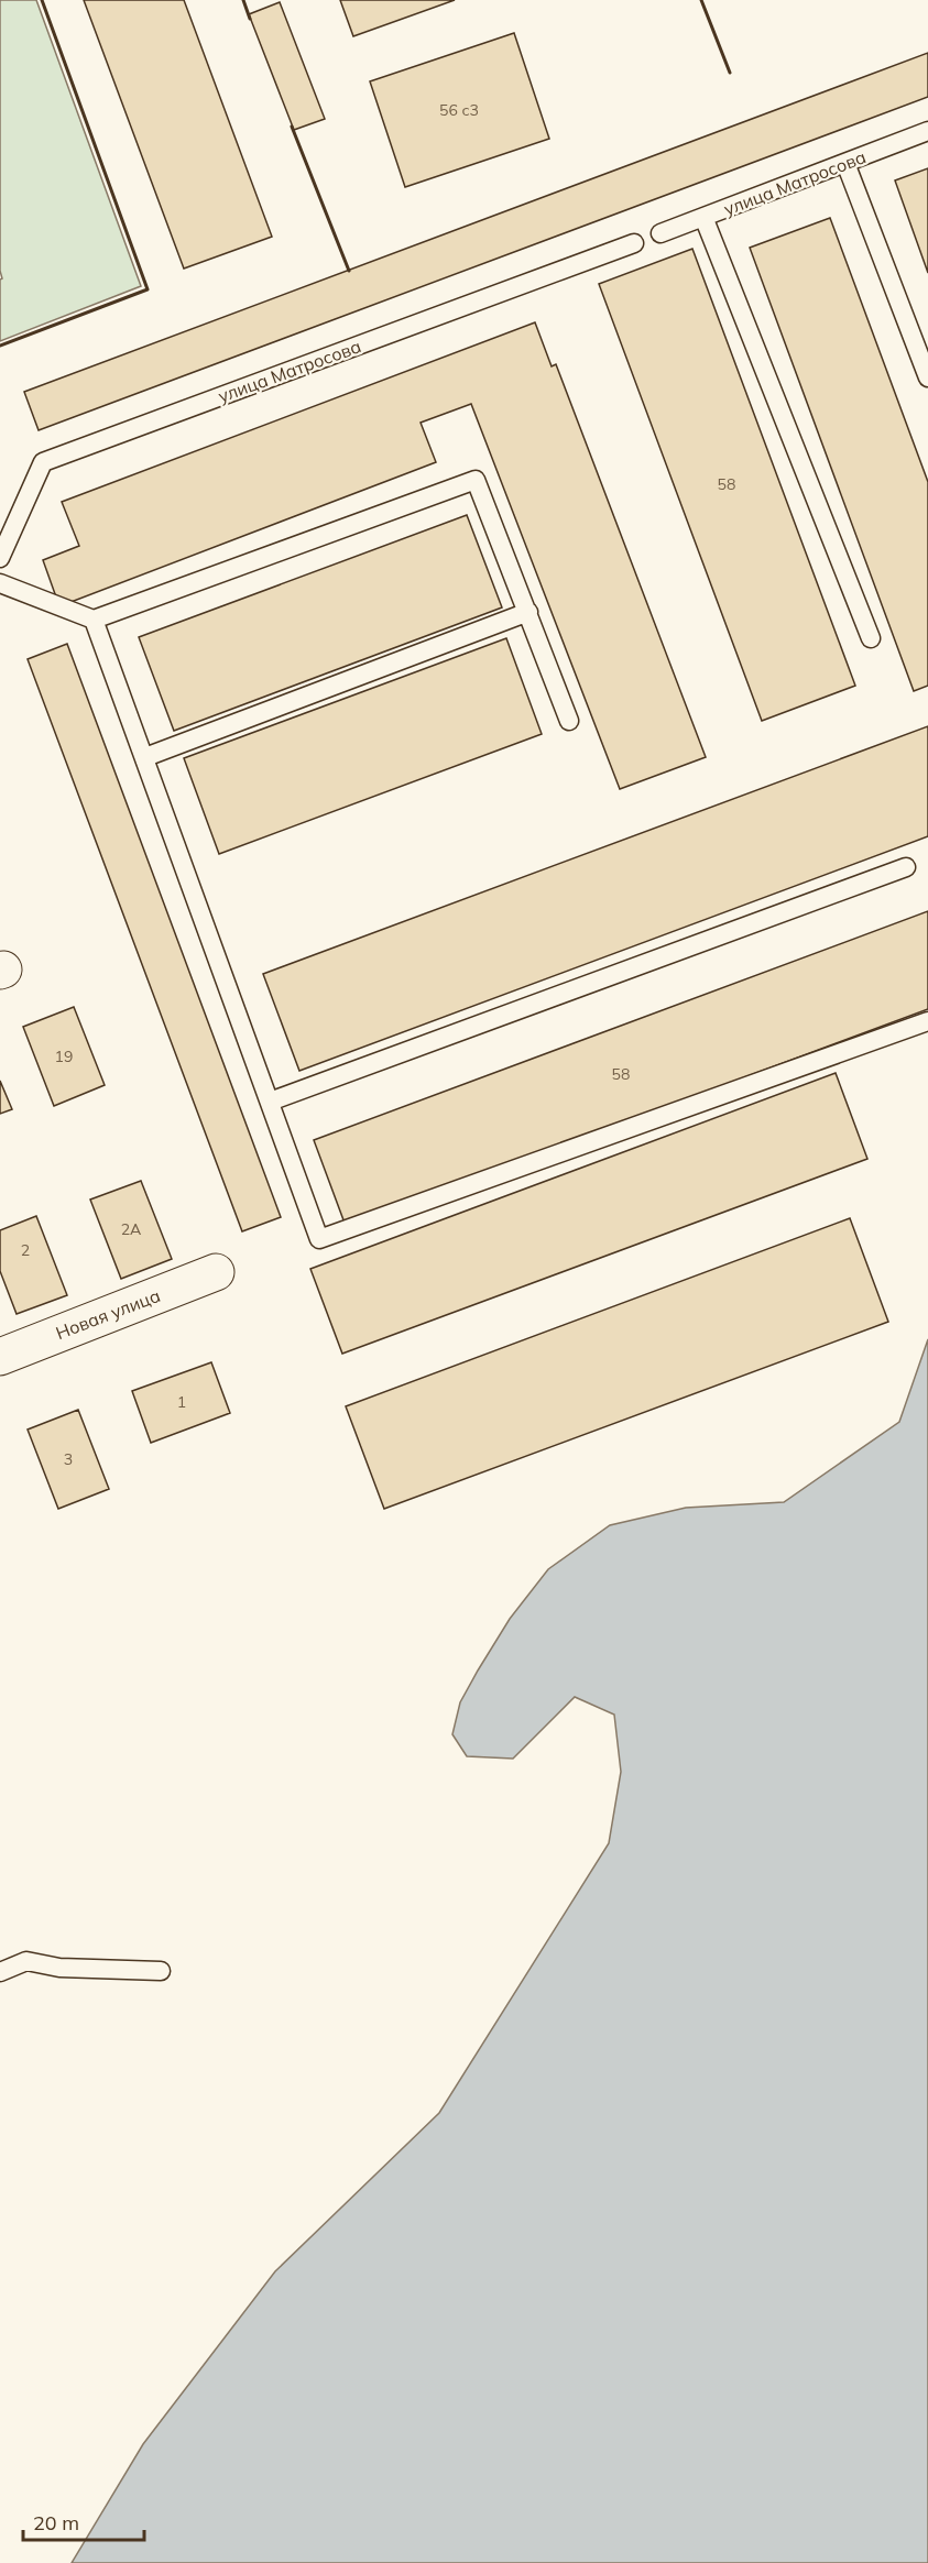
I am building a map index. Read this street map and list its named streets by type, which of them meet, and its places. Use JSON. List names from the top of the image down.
{
  "streets": {
    "street": ["Новая улица"],
    "lane": ["улица Матросова"]
  },
  "house_numbers": [
    "56 с3",
    "58",
    "19",
    "58",
    "2А",
    "2",
    "1",
    "3"
  ],
  "scale_bar": "20 m"
}
